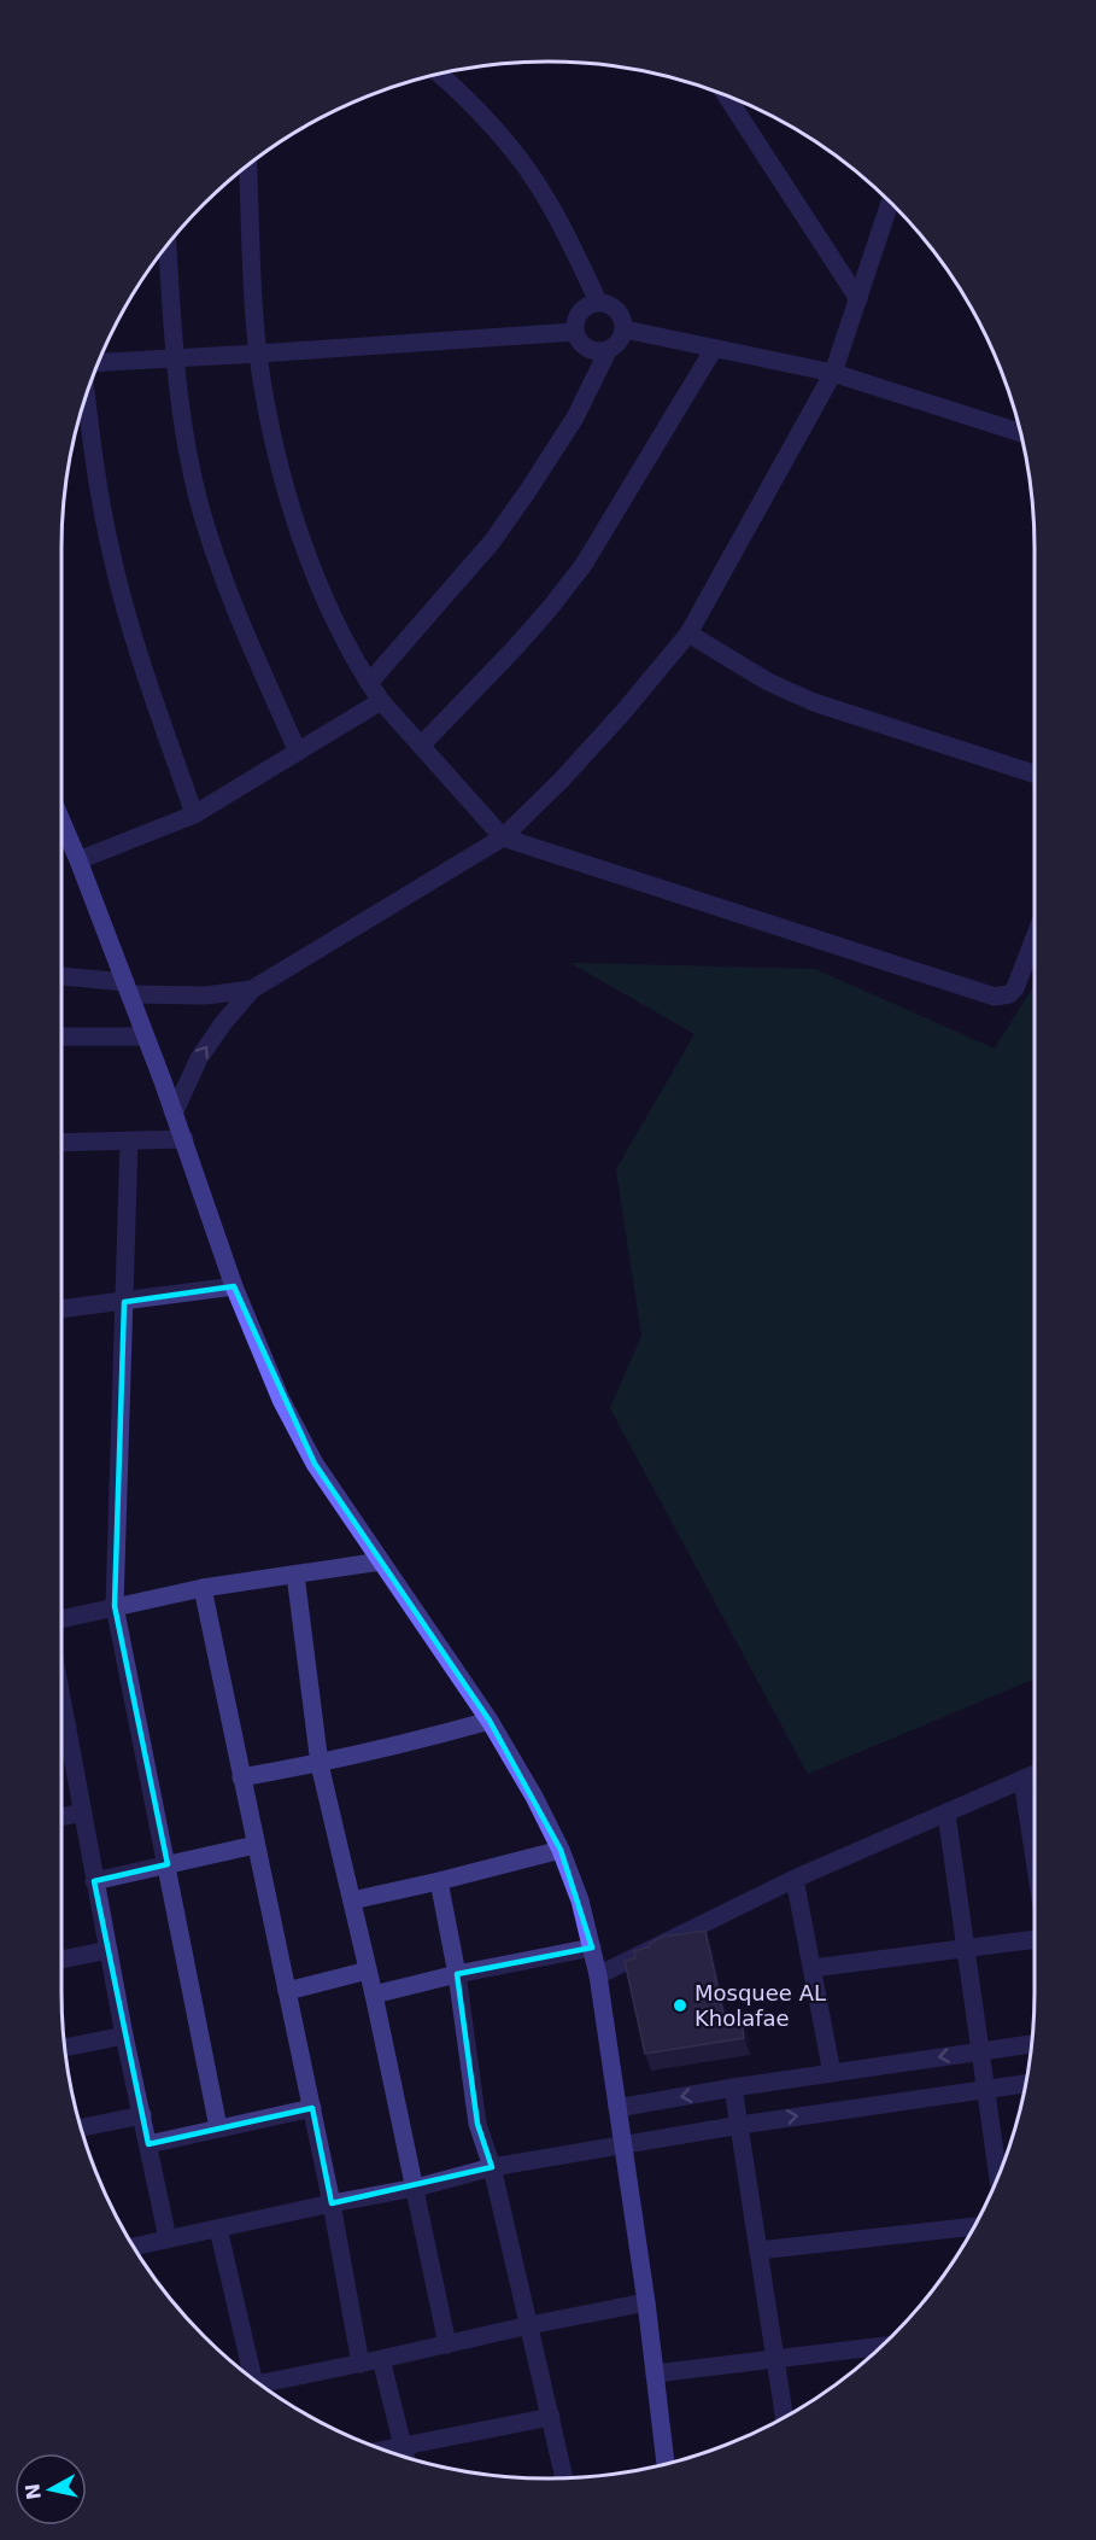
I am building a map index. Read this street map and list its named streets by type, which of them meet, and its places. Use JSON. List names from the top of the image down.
{
  "places": ["Mosquee AL Kholafae"],
  "north": "left"
}
